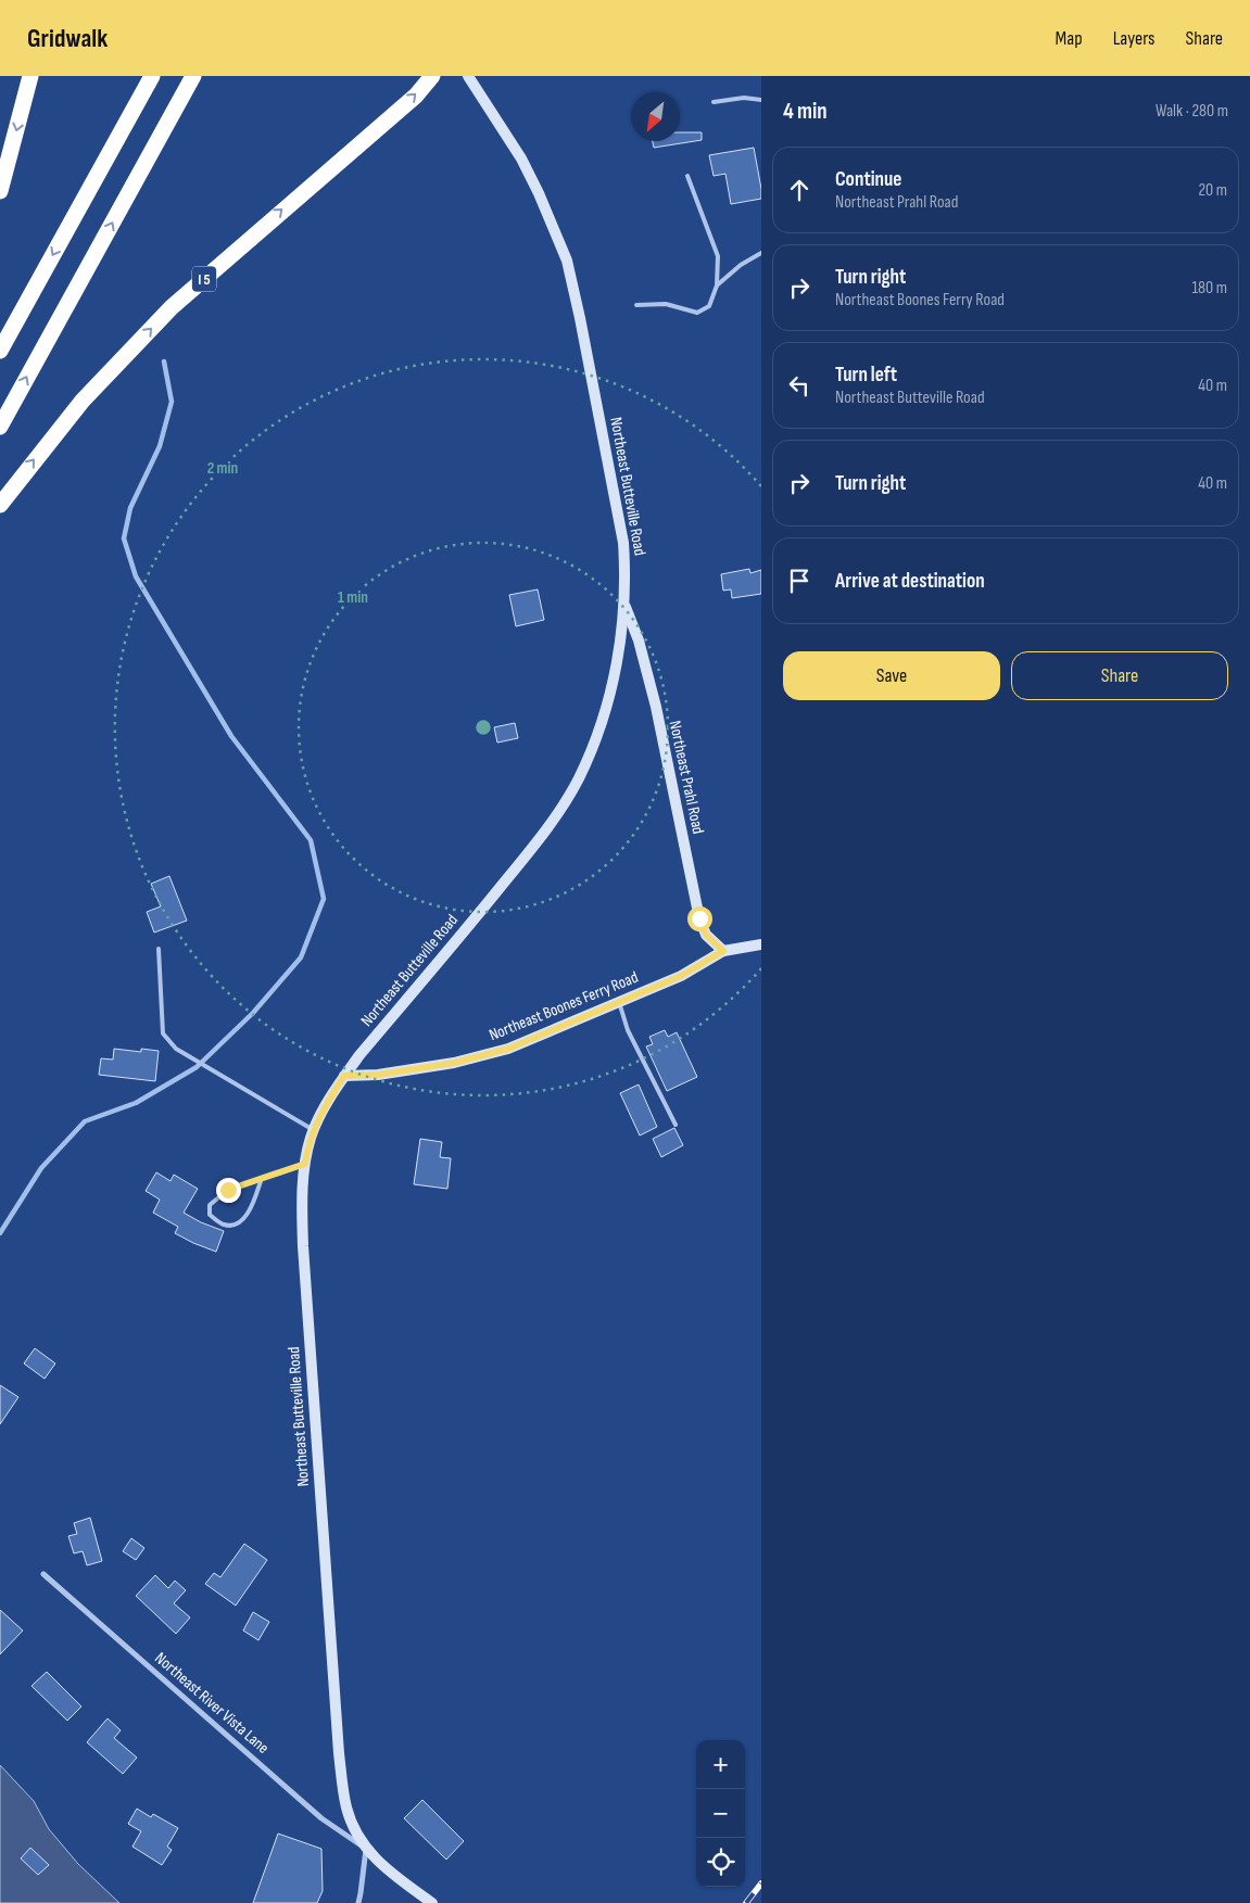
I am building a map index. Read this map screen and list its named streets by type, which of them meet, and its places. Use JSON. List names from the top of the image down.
{
  "streets": {
    "highway": ["I 5"],
    "street": [
      "Northeast Butteville Road",
      "Northeast Prahl Road",
      "Northeast Boones Ferry Road",
      "Northeast River Vista Lane"
    ]
  },
  "crossings": [
    ["Northeast Butteville Road", "Northeast Prahl Road"],
    ["Northeast Butteville Road", "Northeast Boones Ferry Road"],
    ["Northeast Butteville Road", "Northeast River Vista Lane"],
    ["Northeast Prahl Road", "Northeast Boones Ferry Road"]
  ],
  "north": "bottom left",
  "page": {
    "header": "Gridwalk",
    "nav": ["Map", "Layers", "Share"],
    "heading": ["4 min", "Walk · 280 m"],
    "list": [
      ["Continue", "Northeast Prahl Road", "20 m"],
      ["Turn right", "Northeast Boones Ferry Road", "180 m"],
      ["Turn left", "Northeast Butteville Road", "40 m"],
      ["Turn right", "40 m"],
      "Arrive at destination"
    ],
    "buttons": ["Save", "Share"],
    "map_buttons": ["+", "−"]
  },
  "rings": ["2 min", "1 min"]
}
